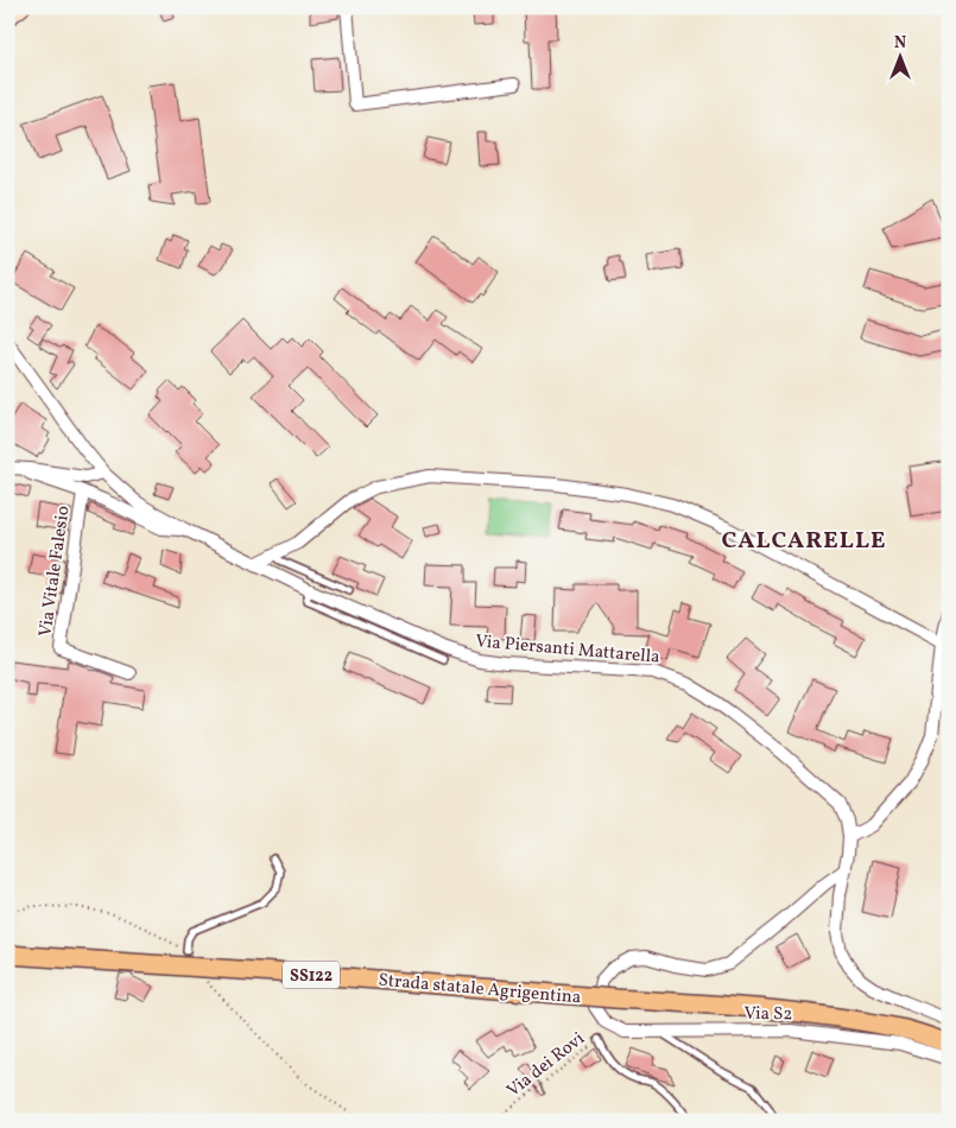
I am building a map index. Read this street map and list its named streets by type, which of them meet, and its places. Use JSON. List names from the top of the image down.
{
  "streets": {
    "main road": ["SS122", "Strada statale Agrigentina"],
    "street": ["Via Vitale Falesio", "Via Piersanti Mattarella", "Via S2"],
    "path": ["Via dei Rovi"]
  },
  "crossings": [
    ["Via Piersanti Mattarella", "Via S2"]
  ],
  "districts": ["CALCARELLE"],
  "north": "top"
}
